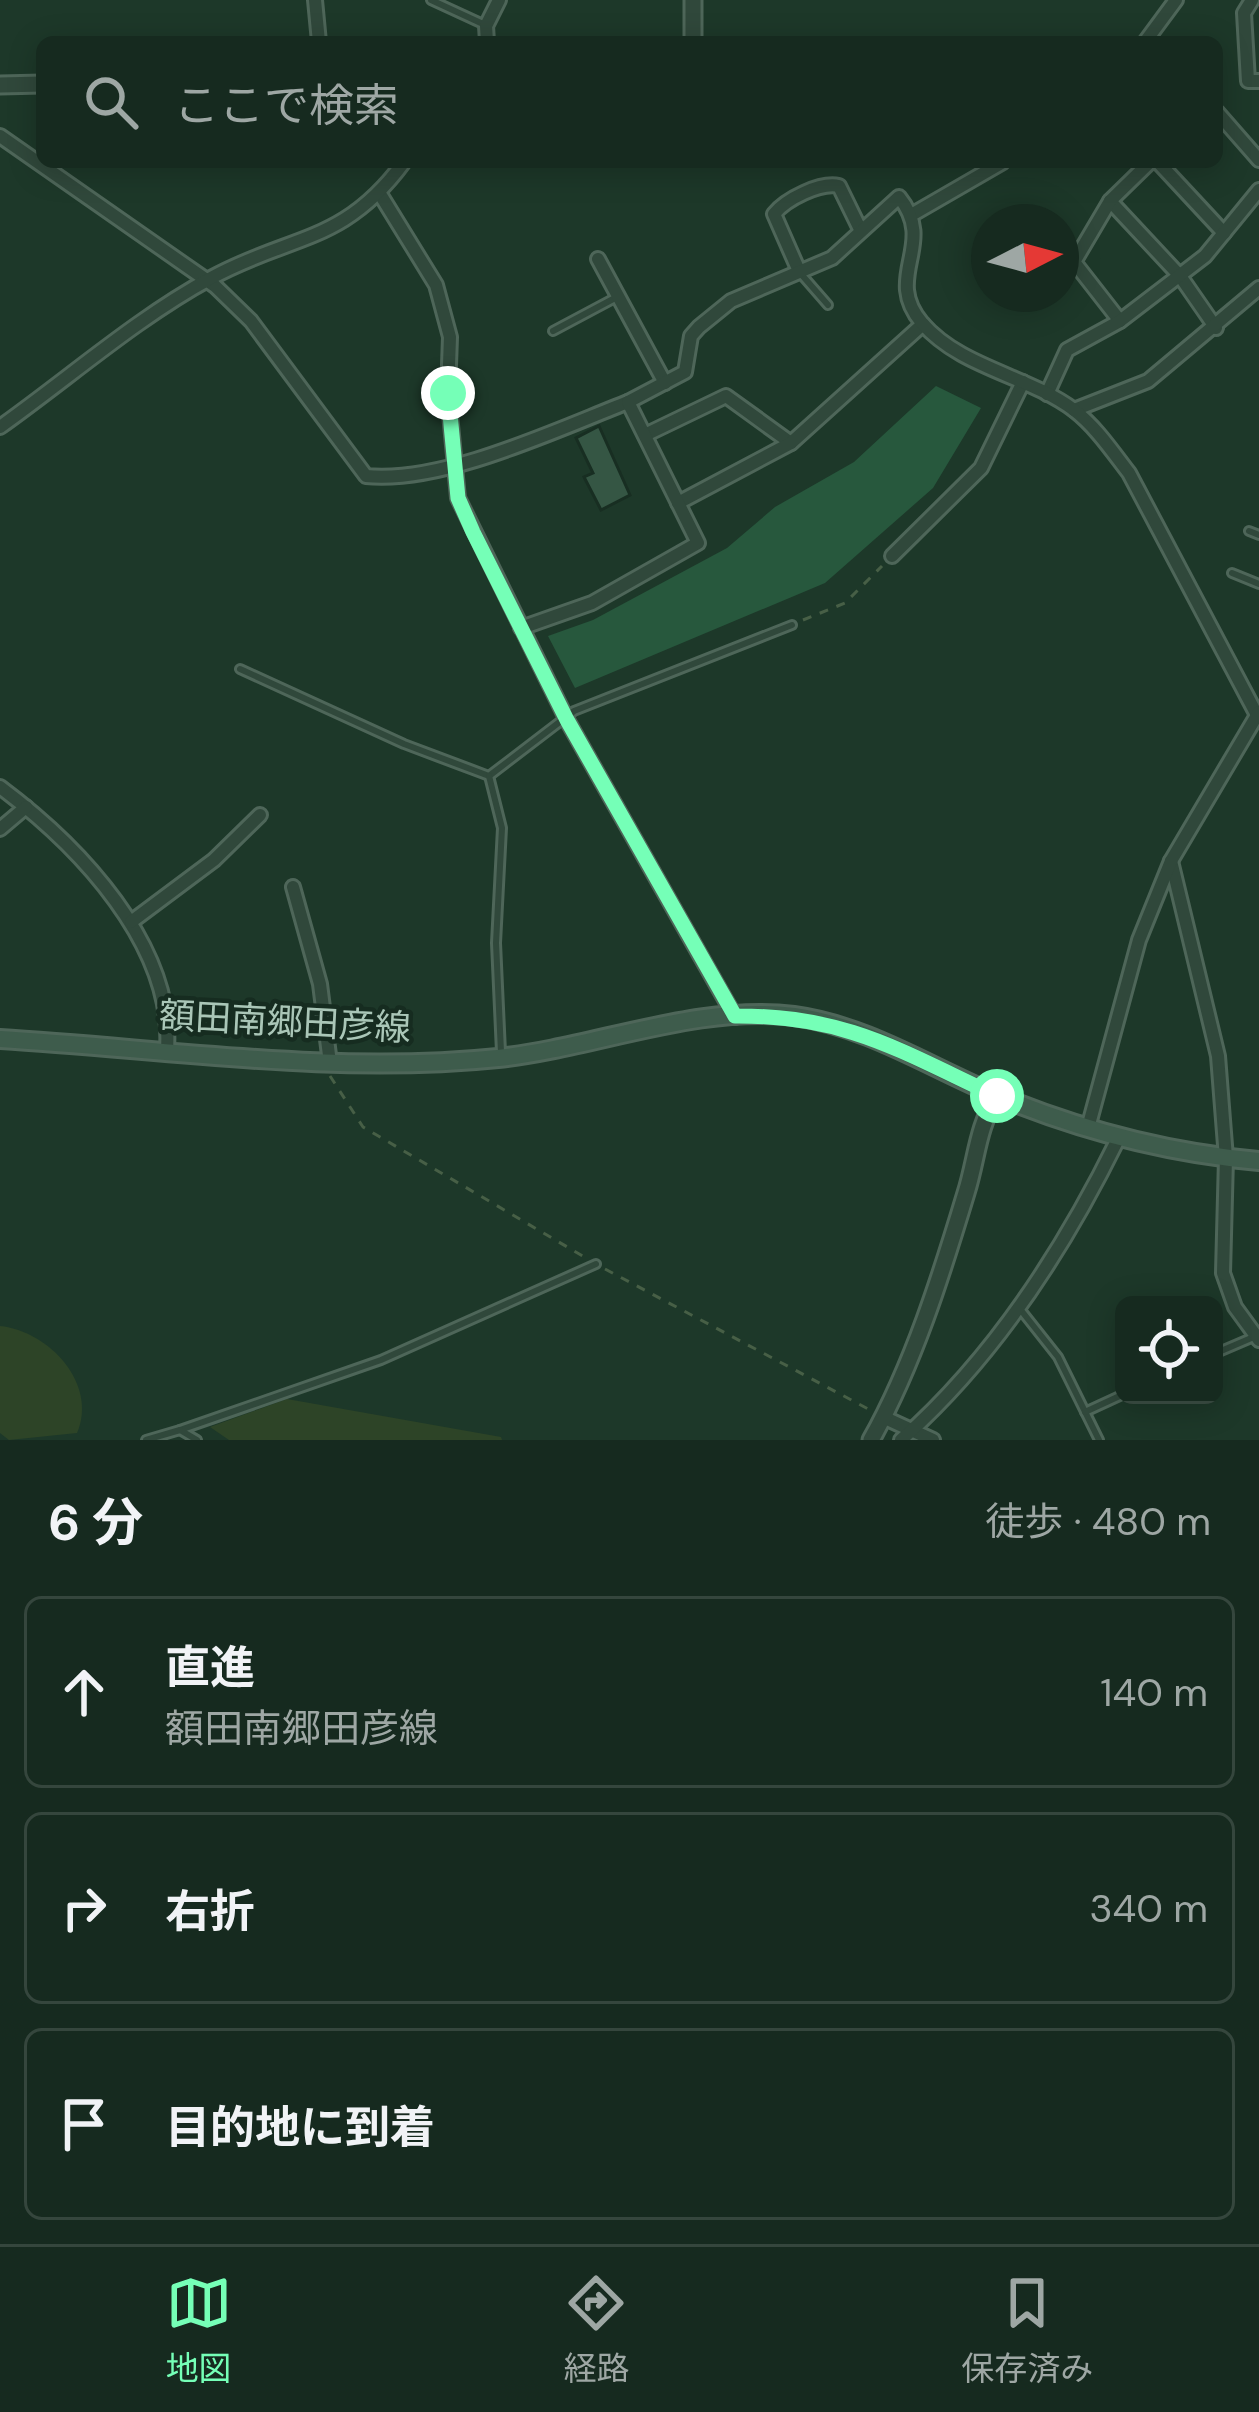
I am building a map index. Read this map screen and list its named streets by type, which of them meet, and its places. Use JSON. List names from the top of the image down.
{
  "streets": {
    "main road": ["額田南郷田彦線"]
  },
  "north": "right",
  "page": {
    "search": "ここで検索",
    "heading": ["6 分", "徒歩 · 480 m"],
    "list": [
      ["直進", "額田南郷田彦線", "140 m"],
      ["右折", "340 m"],
      "目的地に到着"
    ],
    "nav": ["地図", "経路", "保存済み"]
  }
}
